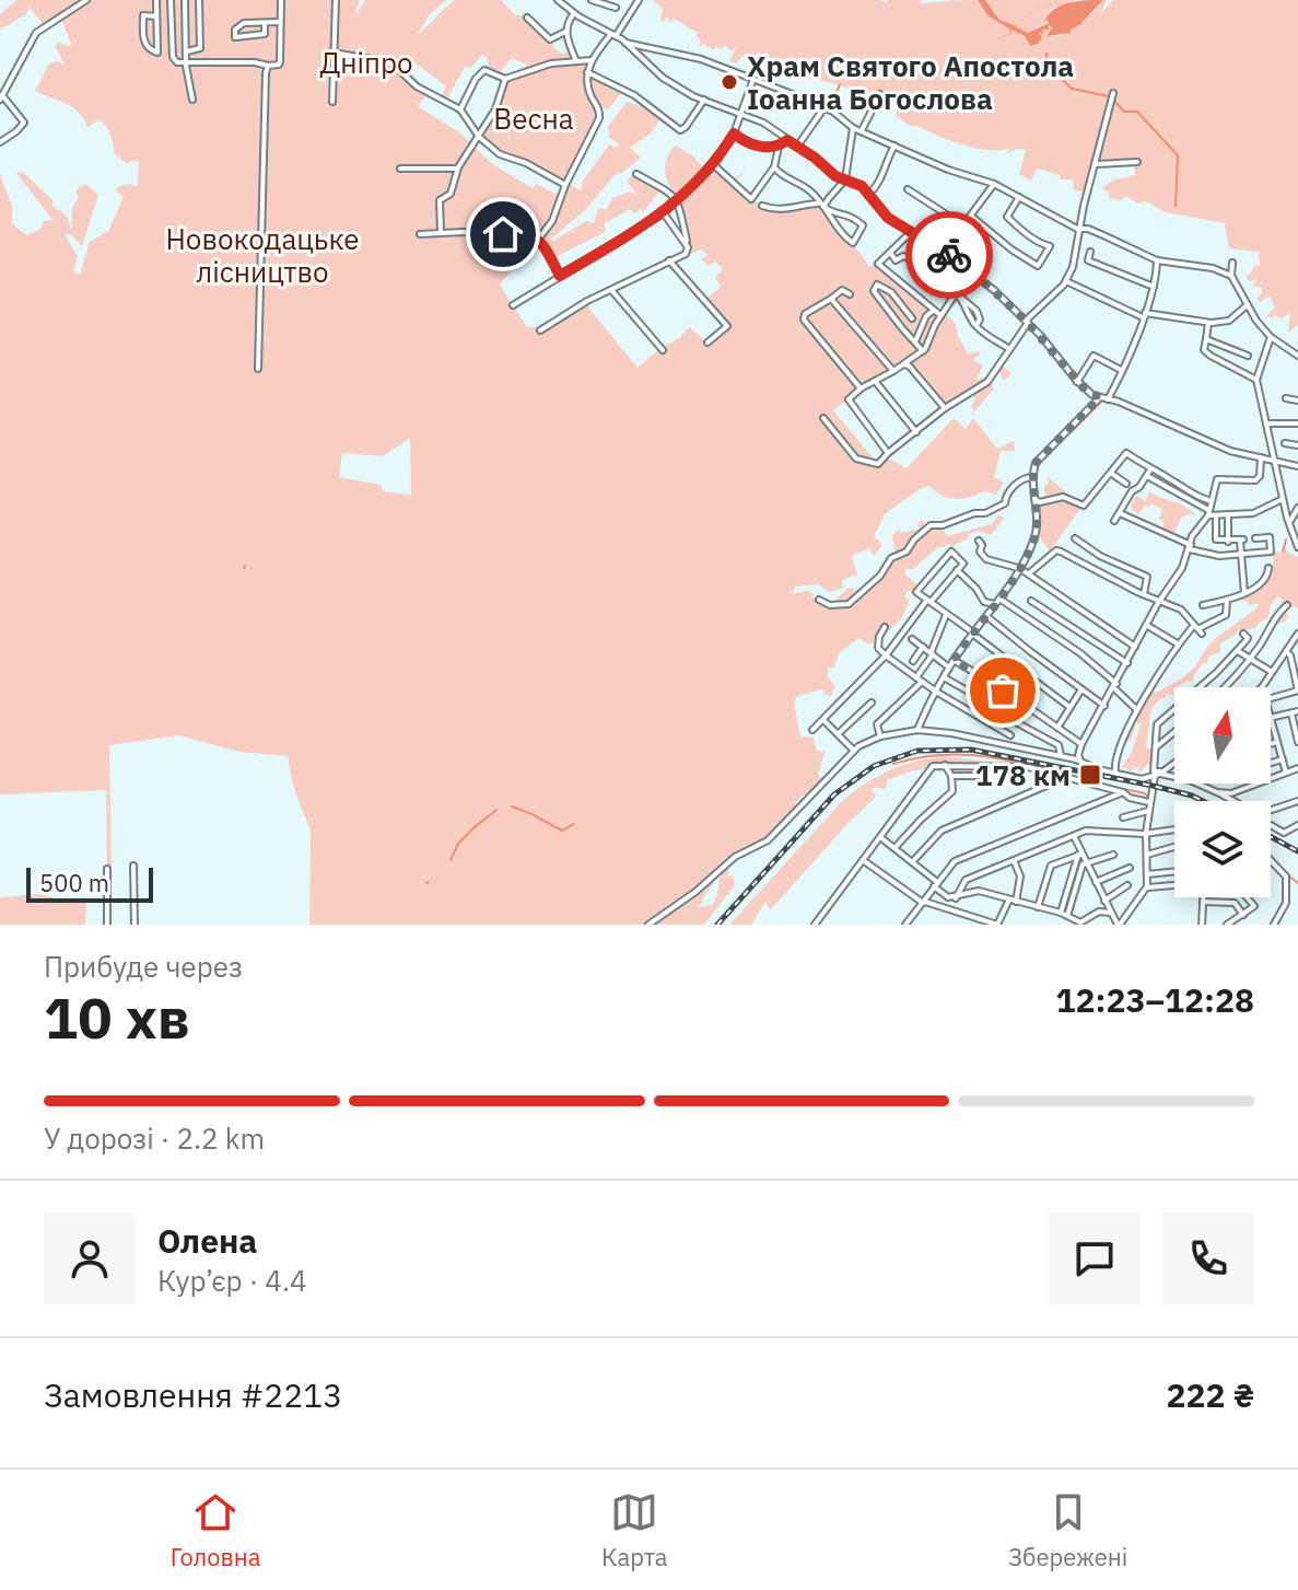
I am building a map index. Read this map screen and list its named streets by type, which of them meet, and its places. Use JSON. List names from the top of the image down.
{
  "parks": ["Дніпро", "Весна", "Новокодацьке лісництво"],
  "places": {
    "other": ["Храм Святого Апостола Іоанна Богослова"],
    "transit": ["178 км"]
  },
  "scale_bar": "500 m",
  "north": "top",
  "page": {
    "scale": "500 m",
    "heading": ["10 хв", "Прибуде через", "12:23–12:28"],
    "panel": [
      "Олена",
      "Кур’єр · 4.4",
      "Замовлення #2213",
      "222 ₴"
    ],
    "bar": "У дорозі · 2.2 km",
    "tabs": ["Головна", "Карта", "Збережені"]
  }
}
